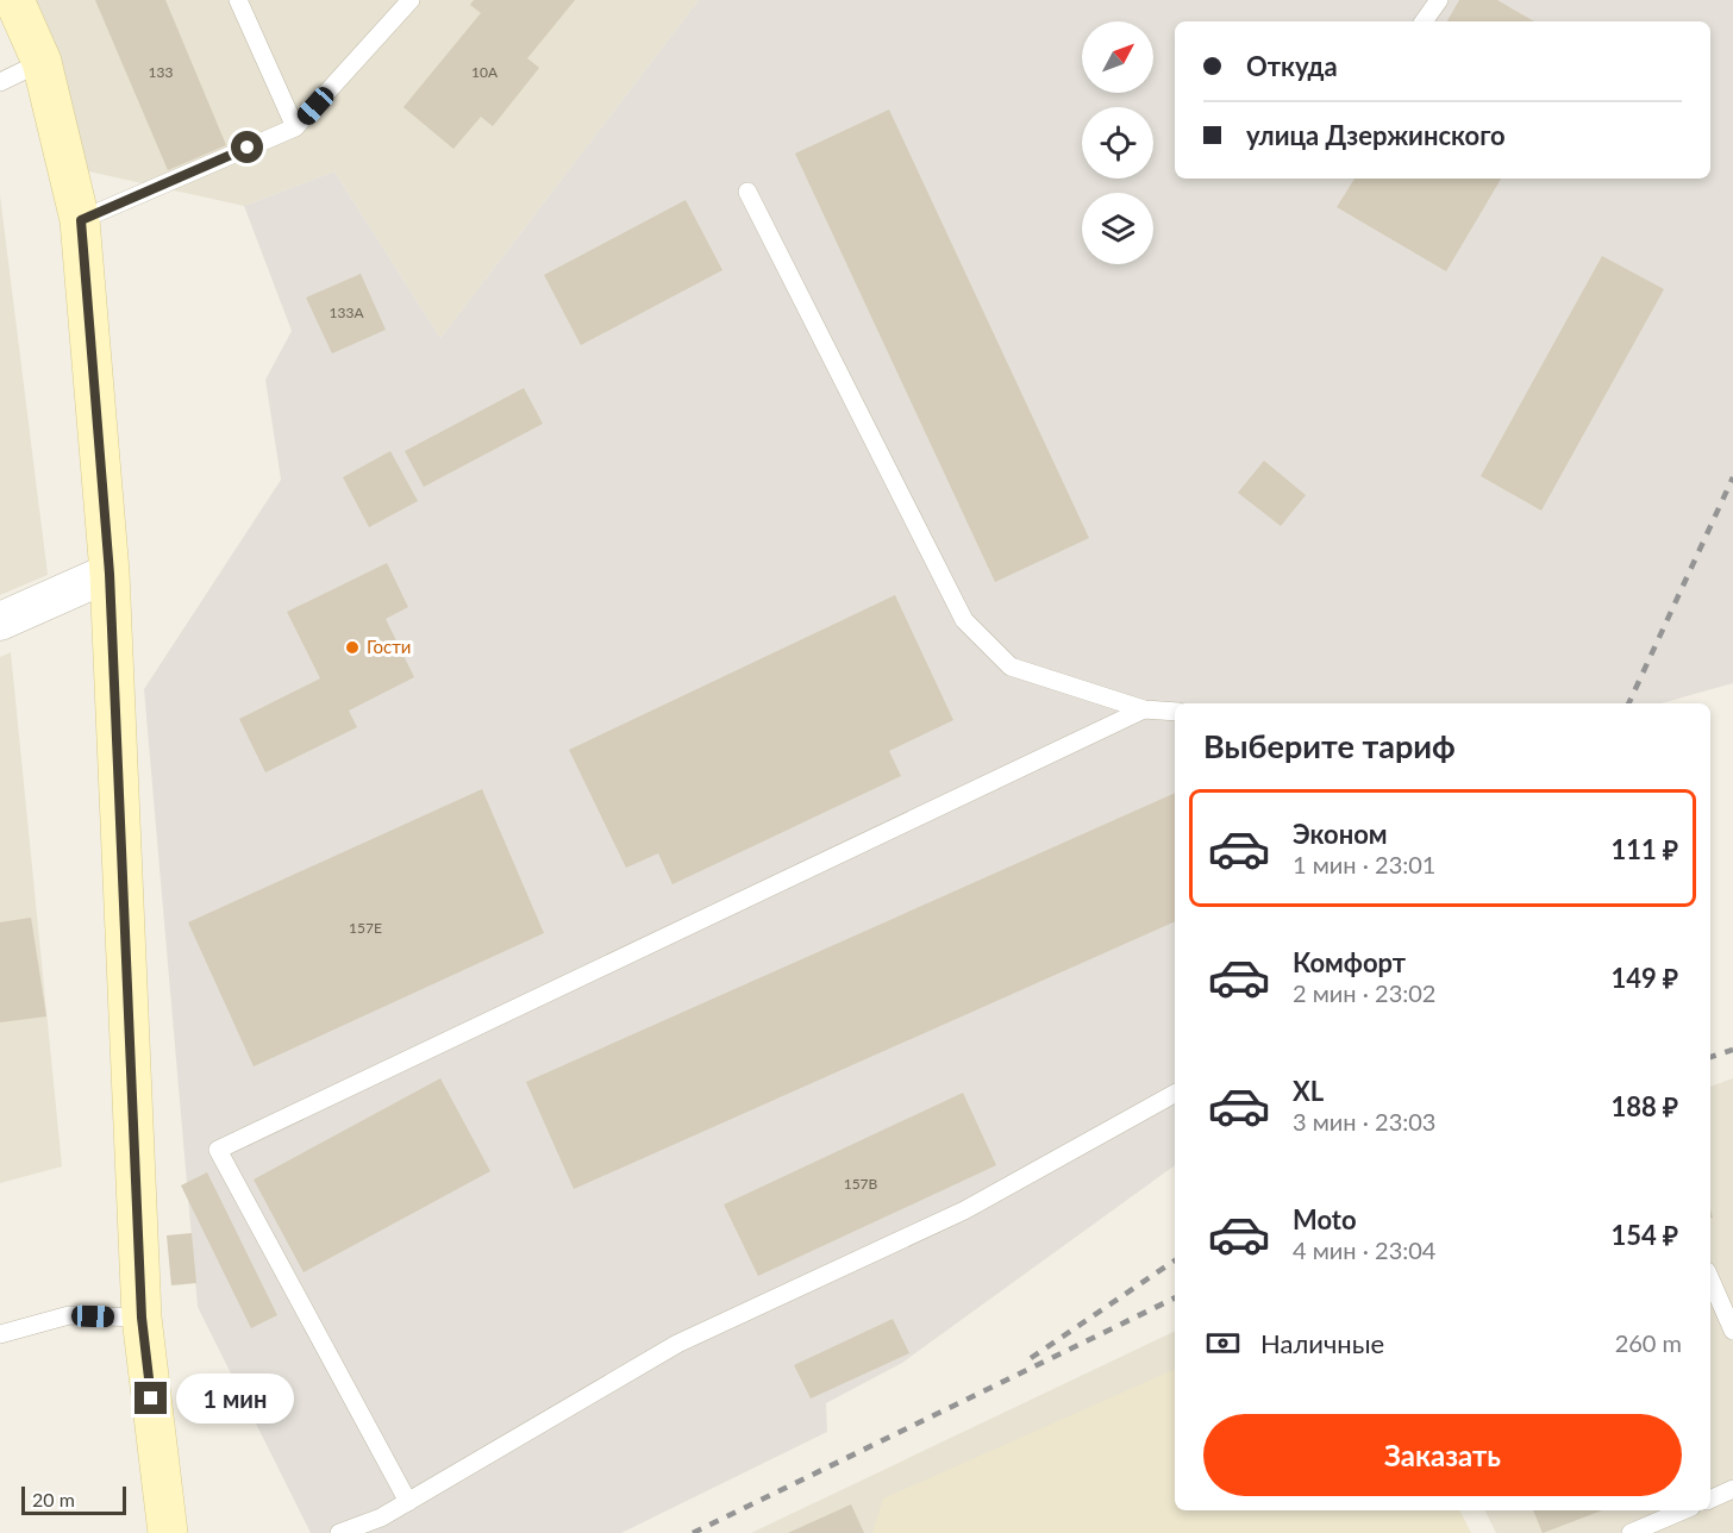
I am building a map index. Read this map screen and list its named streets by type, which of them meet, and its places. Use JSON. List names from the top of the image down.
{
  "places": ["Гости"],
  "house_numbers": [
    "133",
    "10А",
    "133А",
    "157Е",
    "157В"
  ],
  "scale_bar": "20 m",
  "north": "top right",
  "page": {
    "banner": ["Откуда", "улица Дзержинского"],
    "heading": "Выберите тариф",
    "list": [
      {
        "name": "Эконом",
        "note": "1 мин · 23:01",
        "value": "111 ₽"
      },
      {
        "name": "Комфорт",
        "note": "2 мин · 23:02",
        "value": "149 ₽"
      },
      {
        "name": "XL",
        "note": "3 мин · 23:03",
        "value": "188 ₽"
      },
      {
        "name": "Moto",
        "note": "4 мин · 23:04",
        "value": "154 ₽"
      }
    ],
    "pay": ["Наличные", "260 m"],
    "bubble": "1 мин",
    "buttons": "Заказать",
    "scale": "20 m"
  }
}
